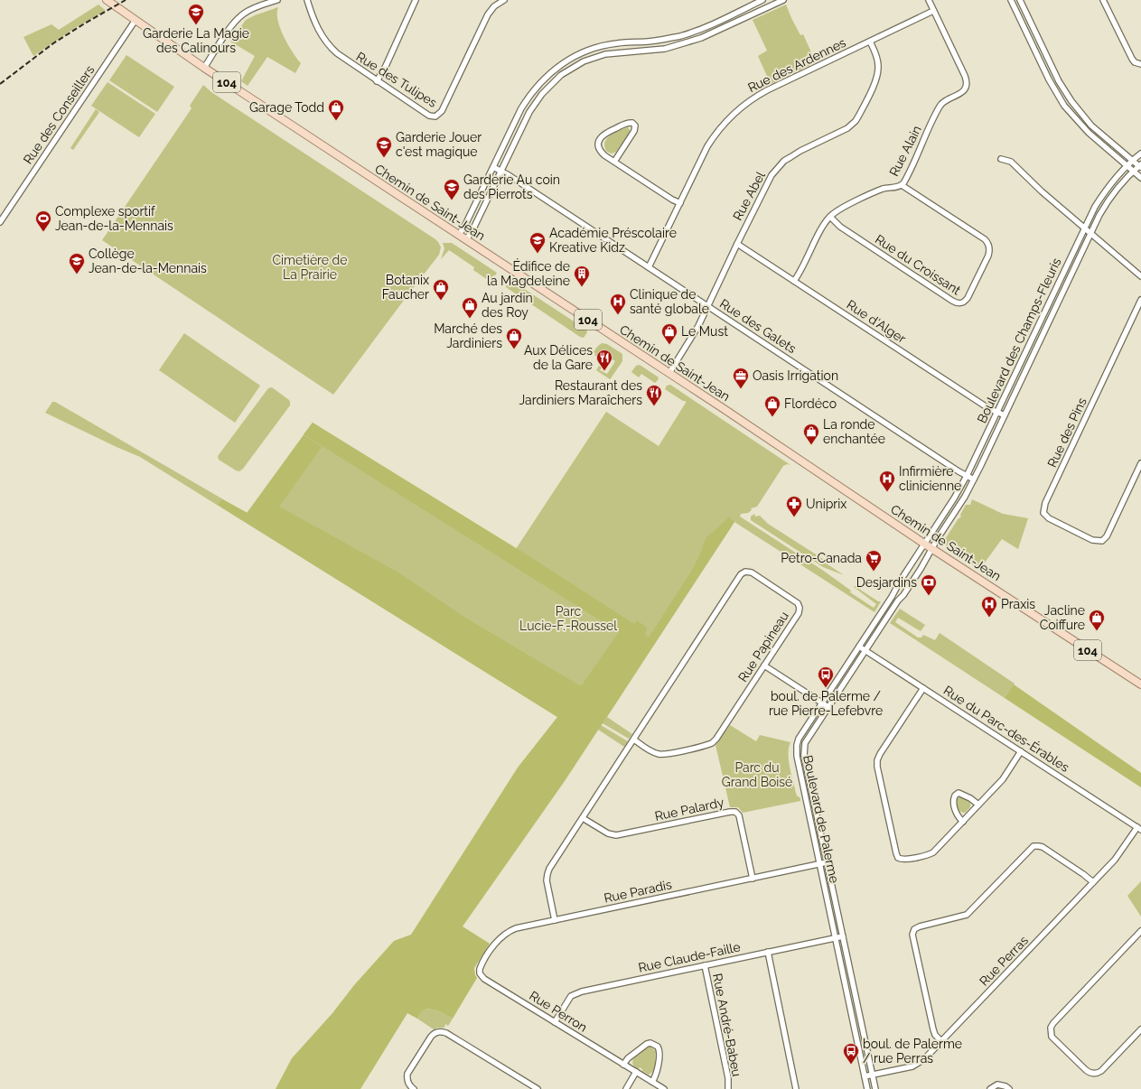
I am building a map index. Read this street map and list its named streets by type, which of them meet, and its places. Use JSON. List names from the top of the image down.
{
  "streets": {
    "main road": ["104", "Chemin de Saint-Jean"],
    "street": [
      "Rue des Ardennes",
      "Rue des Tulipes",
      "Rue des Conseillers",
      "Rue Alain",
      "Rue Abel",
      "Rue du Croissant",
      "Rue d'Alger",
      "Rue des Galets",
      "Boulevard des Champs-Fleuris",
      "Rue des Pins",
      "Rue Papineau",
      "Rue du Parc-des-Érables",
      "Rue Palardy",
      "Boulevard de Palerme",
      "Rue Paradis",
      "Rue Claude-Faille",
      "Rue Perras",
      "Rue Perron",
      "Rue André-Babeu"
    ]
  },
  "crossings": [
    ["Rue des Ardennes", "Rue Alain"],
    ["Rue des Ardennes", "Rue Abel"],
    ["Rue des Ardennes", "Rue des Galets"],
    ["Rue des Conseillers", "Chemin de Saint-Jean"],
    ["Rue Alain", "Rue du Croissant"],
    ["Rue Alain", "Rue d'Alger"],
    ["Rue Abel", "Chemin de Saint-Jean"],
    ["Rue Abel", "Rue d'Alger"],
    ["Rue Abel", "Rue des Galets"],
    ["Chemin de Saint-Jean", "Boulevard des Champs-Fleuris"],
    ["Chemin de Saint-Jean", "Boulevard de Palerme"],
    ["Rue d'Alger", "Boulevard des Champs-Fleuris"],
    ["Rue des Galets", "Boulevard des Champs-Fleuris"],
    ["Boulevard des Champs-Fleuris", "Boulevard de Palerme"],
    ["Rue Papineau", "Rue Palardy"],
    ["Rue Papineau", "Rue Paradis"],
    ["Rue du Parc-des-Érables", "Boulevard de Palerme"],
    ["Rue du Parc-des-Érables", "Rue Perras"],
    ["Rue Palardy", "Rue Paradis"],
    ["Boulevard de Palerme", "Rue Paradis"],
    ["Boulevard de Palerme", "Rue Claude-Faille"],
    ["Boulevard de Palerme", "Rue Perras"],
    ["Rue Paradis", "Rue Perron"],
    ["Rue Claude-Faille", "Rue Perron"],
    ["Rue Claude-Faille", "Rue André-Babeu"]
  ],
  "parks": ["Cimetière de La Prairie", "Parc Lucie-F.-Roussel", "Parc du Grand Boisé"],
  "places": {
    "school or university": [
      "Garderie La Magie des Calinours",
      "Garderie Jouer c'est magique",
      "Garderie Au coin des Pierrots",
      "Académie Préscolaire Kreative Kidz",
      "Collège Jean-de-la-Mennais"
    ],
    "shop": [
      "Garage Todd",
      "Botanix Faucher",
      "Au jardin des Roy",
      "Le Must",
      "Marché des Jardiniers",
      "Flordéco",
      "La ronde enchantée",
      "Jacline Coiffure"
    ],
    "sports": ["Complexe sportif Jean-de-la-Mennais"],
    "building": ["Édifice de la Magdeleine"],
    "hospital": ["Clinique de santé globale", "Infirmière clinicienne", "Praxis"],
    "restaurant": ["Aux Délices de la Gare", "Restaurant des Jardiniers Maraîchers"],
    "office": ["Oasis Irrigation"],
    "pharmacy": ["Uniprix"],
    "supermarket": ["Petro-Canada"],
    "bank": ["Desjardins"],
    "bus stop": ["boul. de Palerme / rue Pierre-Lefebvre", "boul. de Palerme / rue Perras"]
  }
}
